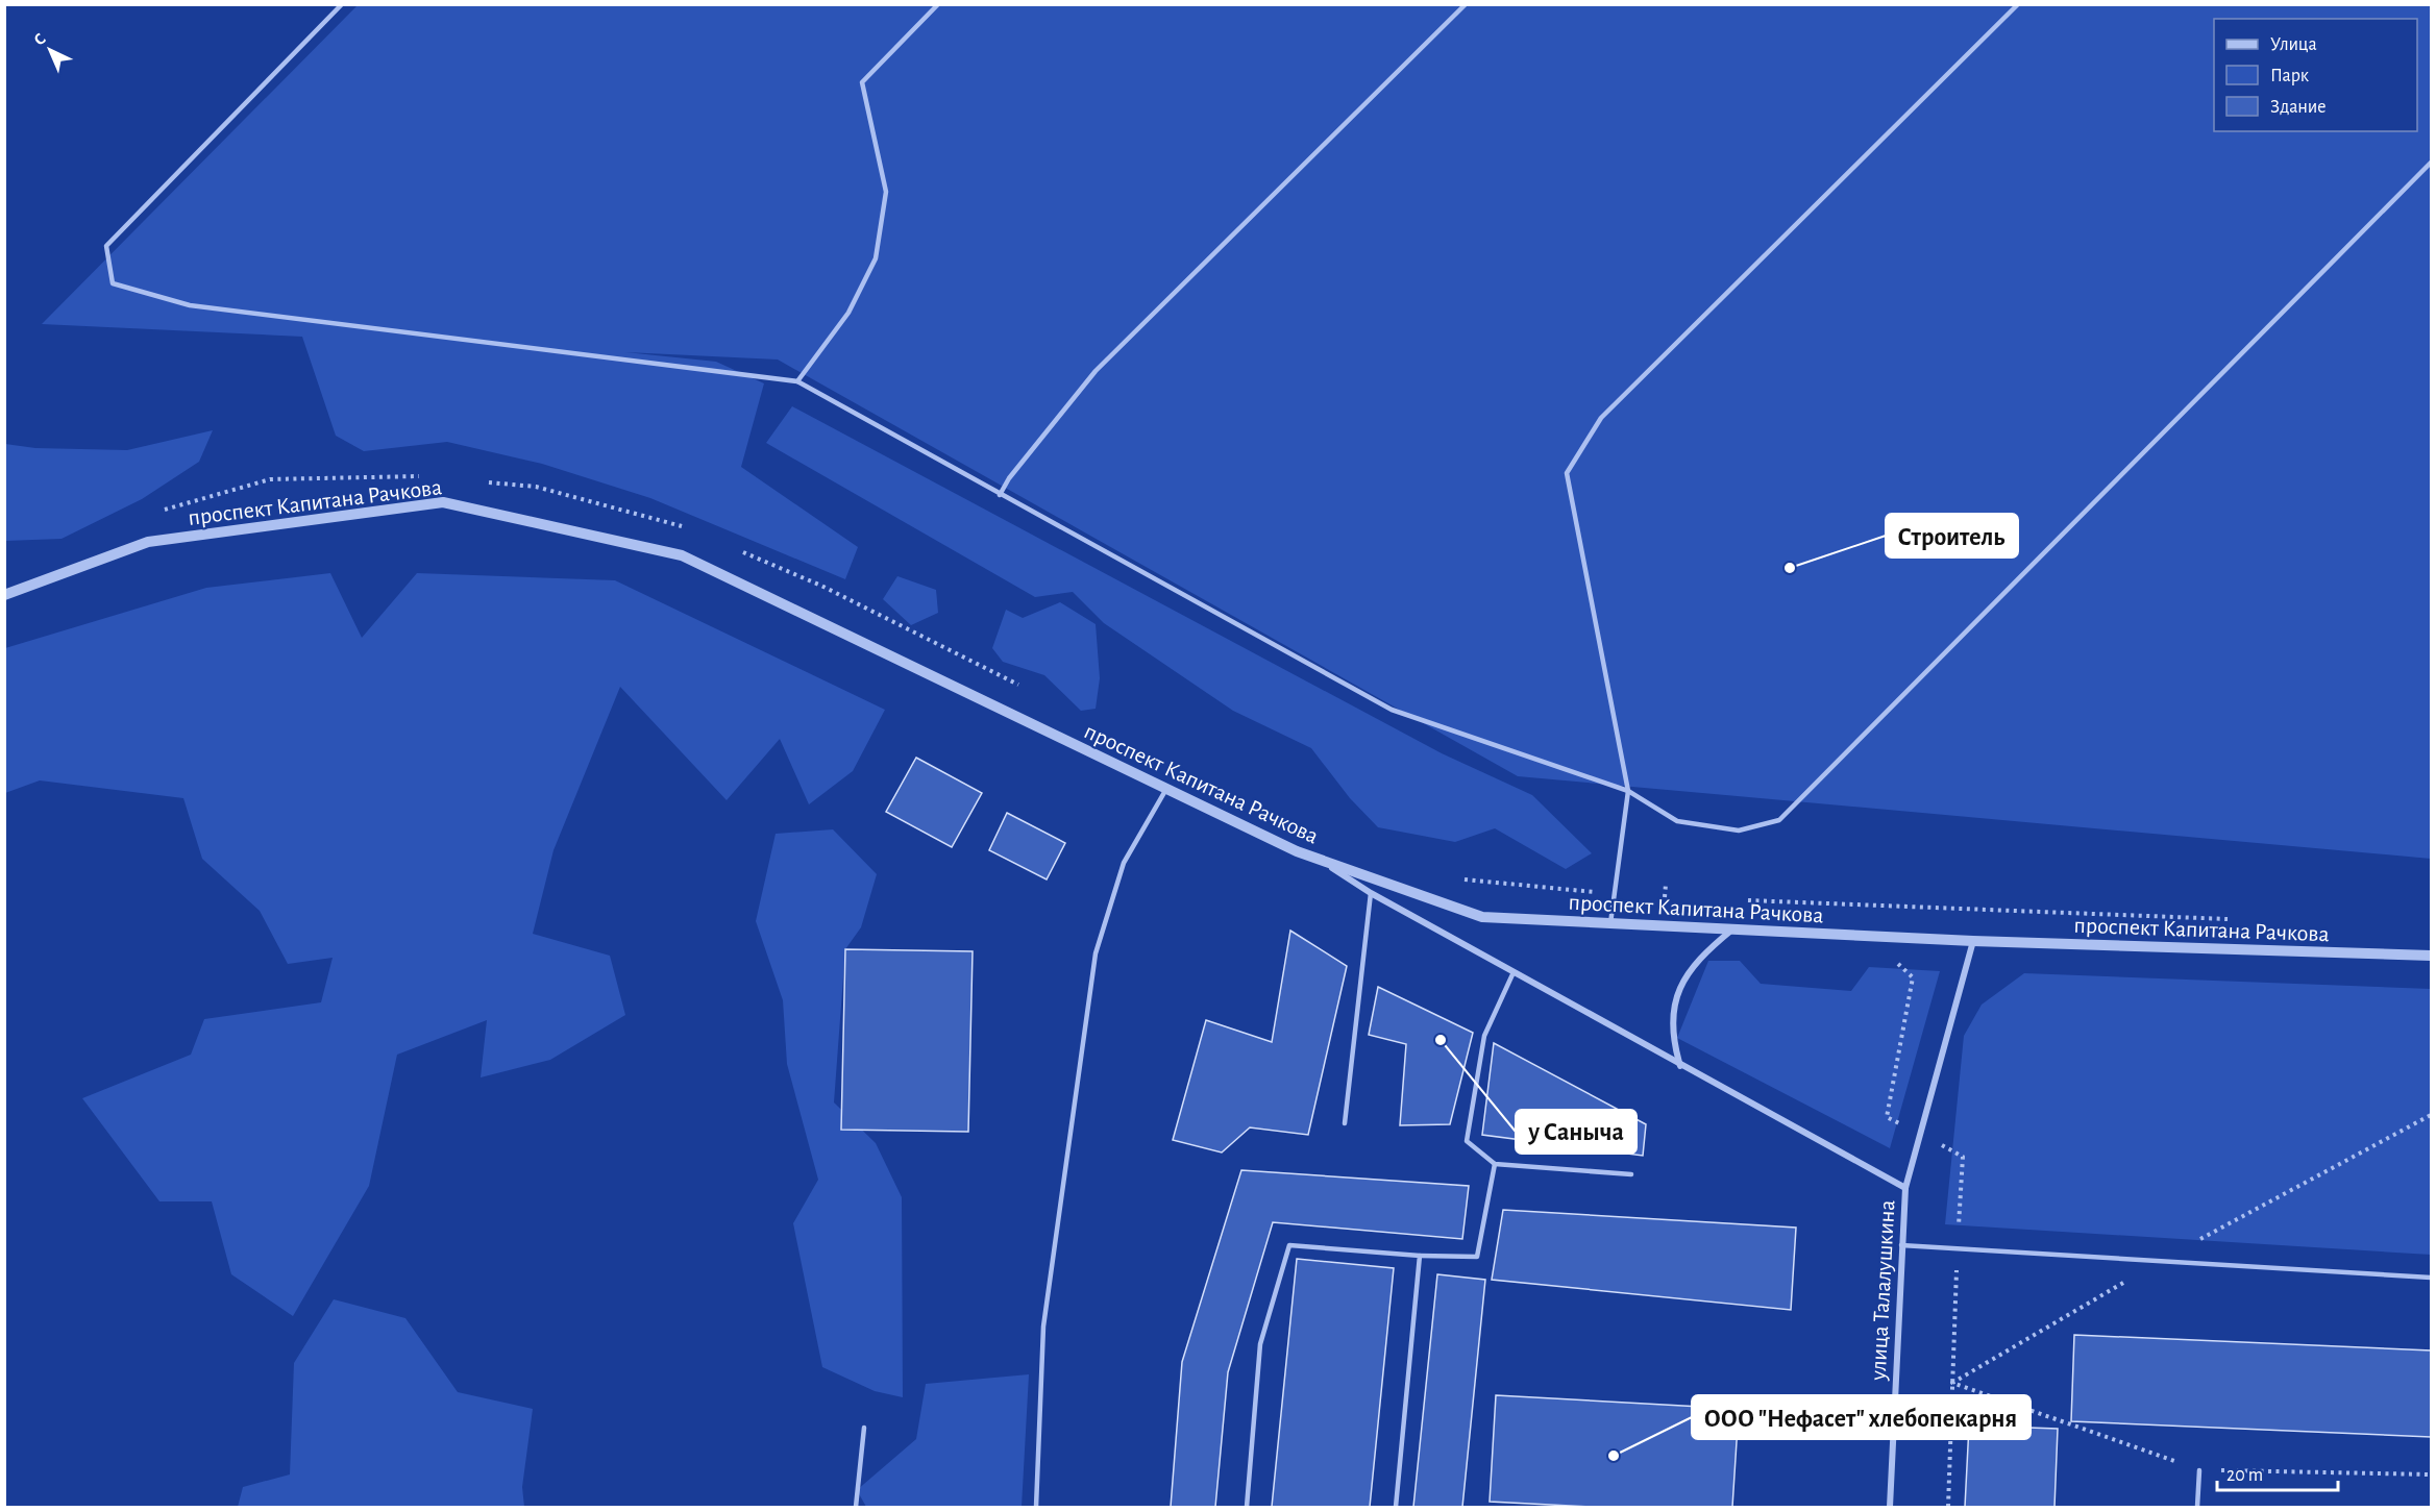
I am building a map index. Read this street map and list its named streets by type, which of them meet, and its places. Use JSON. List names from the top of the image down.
{
  "streets": {
    "street": ["проспект Капитана Рачкова", "улица Талалушкина"]
  },
  "crossings": [
    ["проспект Капитана Рачкова", "улица Талалушкина"]
  ],
  "places": ["Строитель", "у Саныча", "ООО \"Нефасет\" хлебопекарня"],
  "legend": ["Улица", "Парк", "Здание"],
  "scale_bar": "20 m",
  "north": "top left"
}
